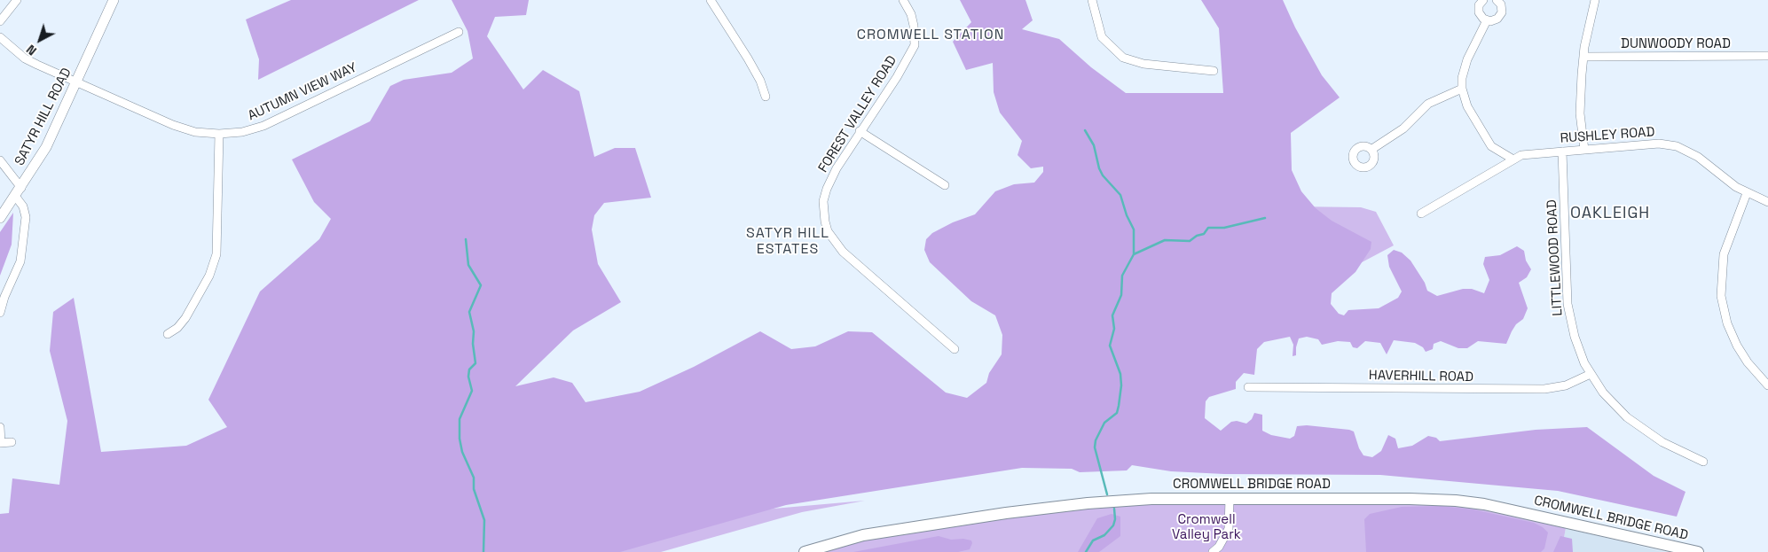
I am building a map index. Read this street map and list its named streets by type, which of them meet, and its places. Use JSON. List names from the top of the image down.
{
  "streets": {
    "main road": ["CROMWELL BRIDGE ROAD"],
    "street": [
      "DUNWOODY ROAD",
      "AUTUMN VIEW WAY",
      "FOREST VALLEY ROAD",
      "SATYR HILL ROAD",
      "RUSHLEY ROAD",
      "LITTLEWOOD ROAD",
      "HAVERHILL ROAD"
    ]
  },
  "crossings": [
    ["AUTUMN VIEW WAY", "SATYR HILL ROAD"],
    ["RUSHLEY ROAD", "LITTLEWOOD ROAD"],
    ["LITTLEWOOD ROAD", "HAVERHILL ROAD"]
  ],
  "districts": ["CROMWELL STATION", "OAKLEIGH", "SATYR HILL ESTATES"],
  "parks": ["Cromwell Valley Park"],
  "north": "bottom left"
}
